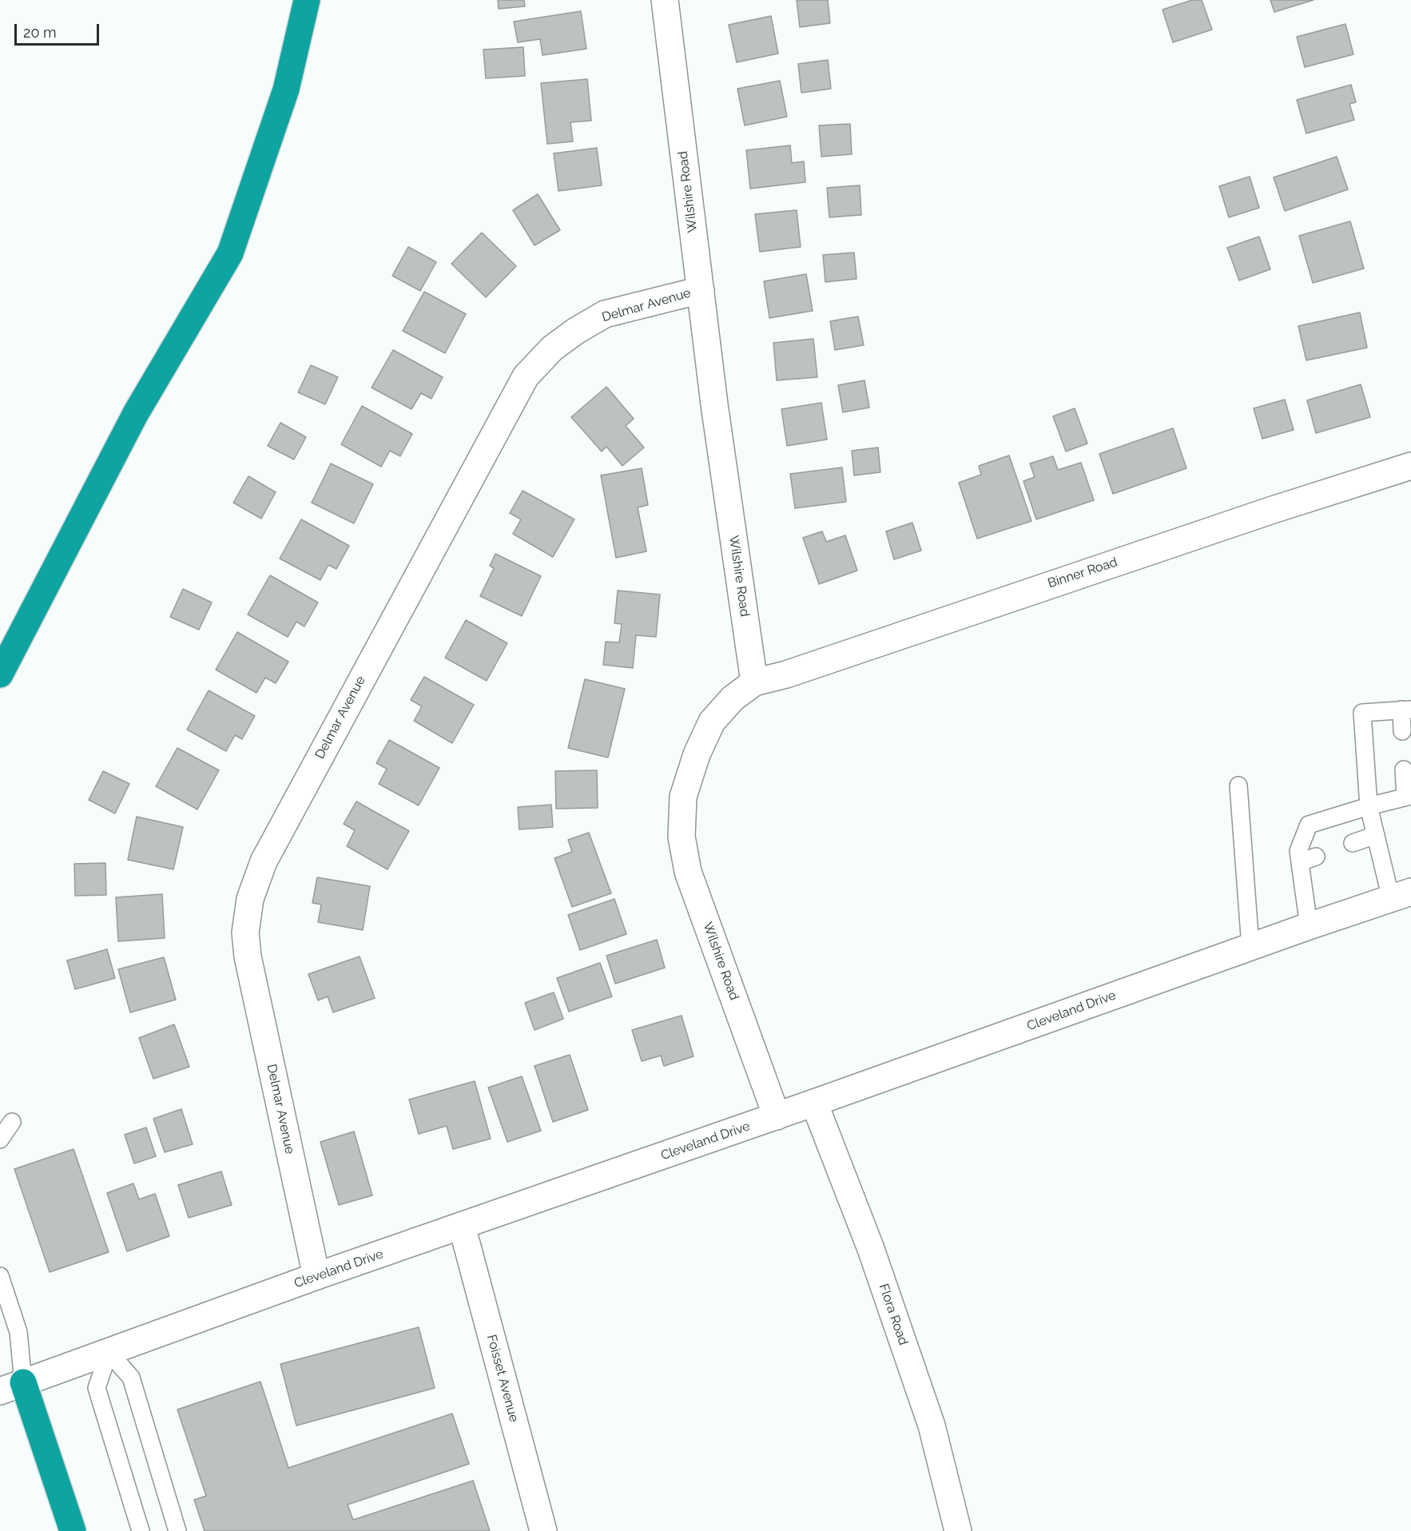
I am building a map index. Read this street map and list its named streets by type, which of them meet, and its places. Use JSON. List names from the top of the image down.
{
  "streets": {
    "street": [
      "Wilshire Road",
      "Delmar Avenue",
      "Binner Road",
      "Cleveland Drive",
      "Flora Road",
      "Foisset Avenue"
    ]
  },
  "crossings": [
    ["Wilshire Road", "Delmar Avenue"],
    ["Wilshire Road", "Binner Road"],
    ["Wilshire Road", "Cleveland Drive"],
    ["Delmar Avenue", "Cleveland Drive"],
    ["Cleveland Drive", "Flora Road"],
    ["Cleveland Drive", "Foisset Avenue"]
  ],
  "scale_bar": "20 m"
}
